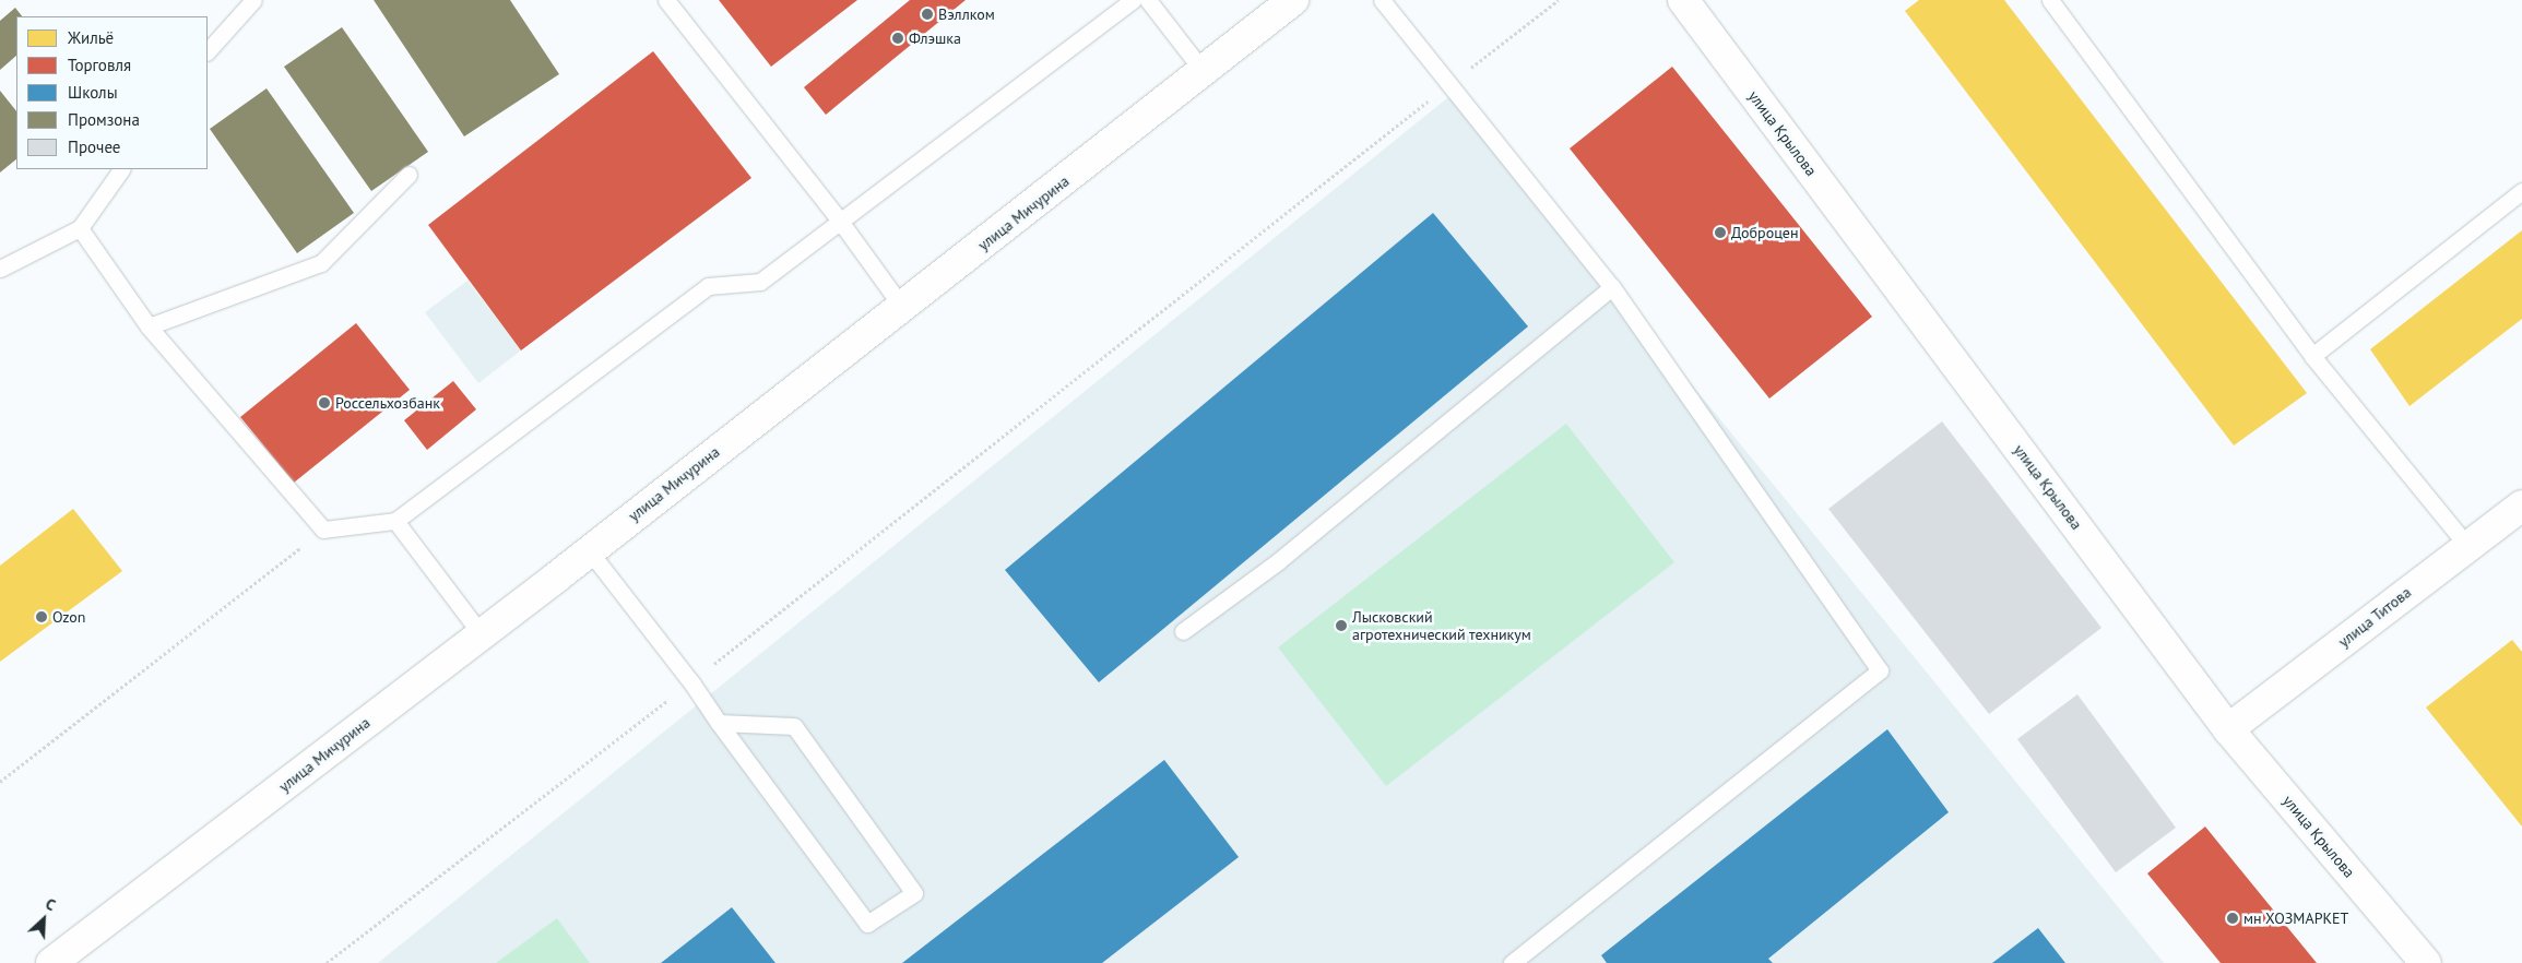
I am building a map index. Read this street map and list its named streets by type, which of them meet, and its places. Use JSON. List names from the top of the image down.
{
  "streets": {
    "street": ["улица Крылова", "улица Мичурина", "улица Титова"]
  },
  "crossings": [
    ["улица Крылова", "улица Титова"]
  ],
  "places": [
    "Вэллком",
    "Флэшка",
    "Доброцен",
    "Россельхозбанк",
    "Ozon",
    "Лысковский агротехнический техникум",
    "мн ХОЗМАРКЕТ"
  ],
  "legend": [
    "Жильё",
    "Торговля",
    "Школы",
    "Промзона",
    "Прочее"
  ],
  "north": "top right"
}
